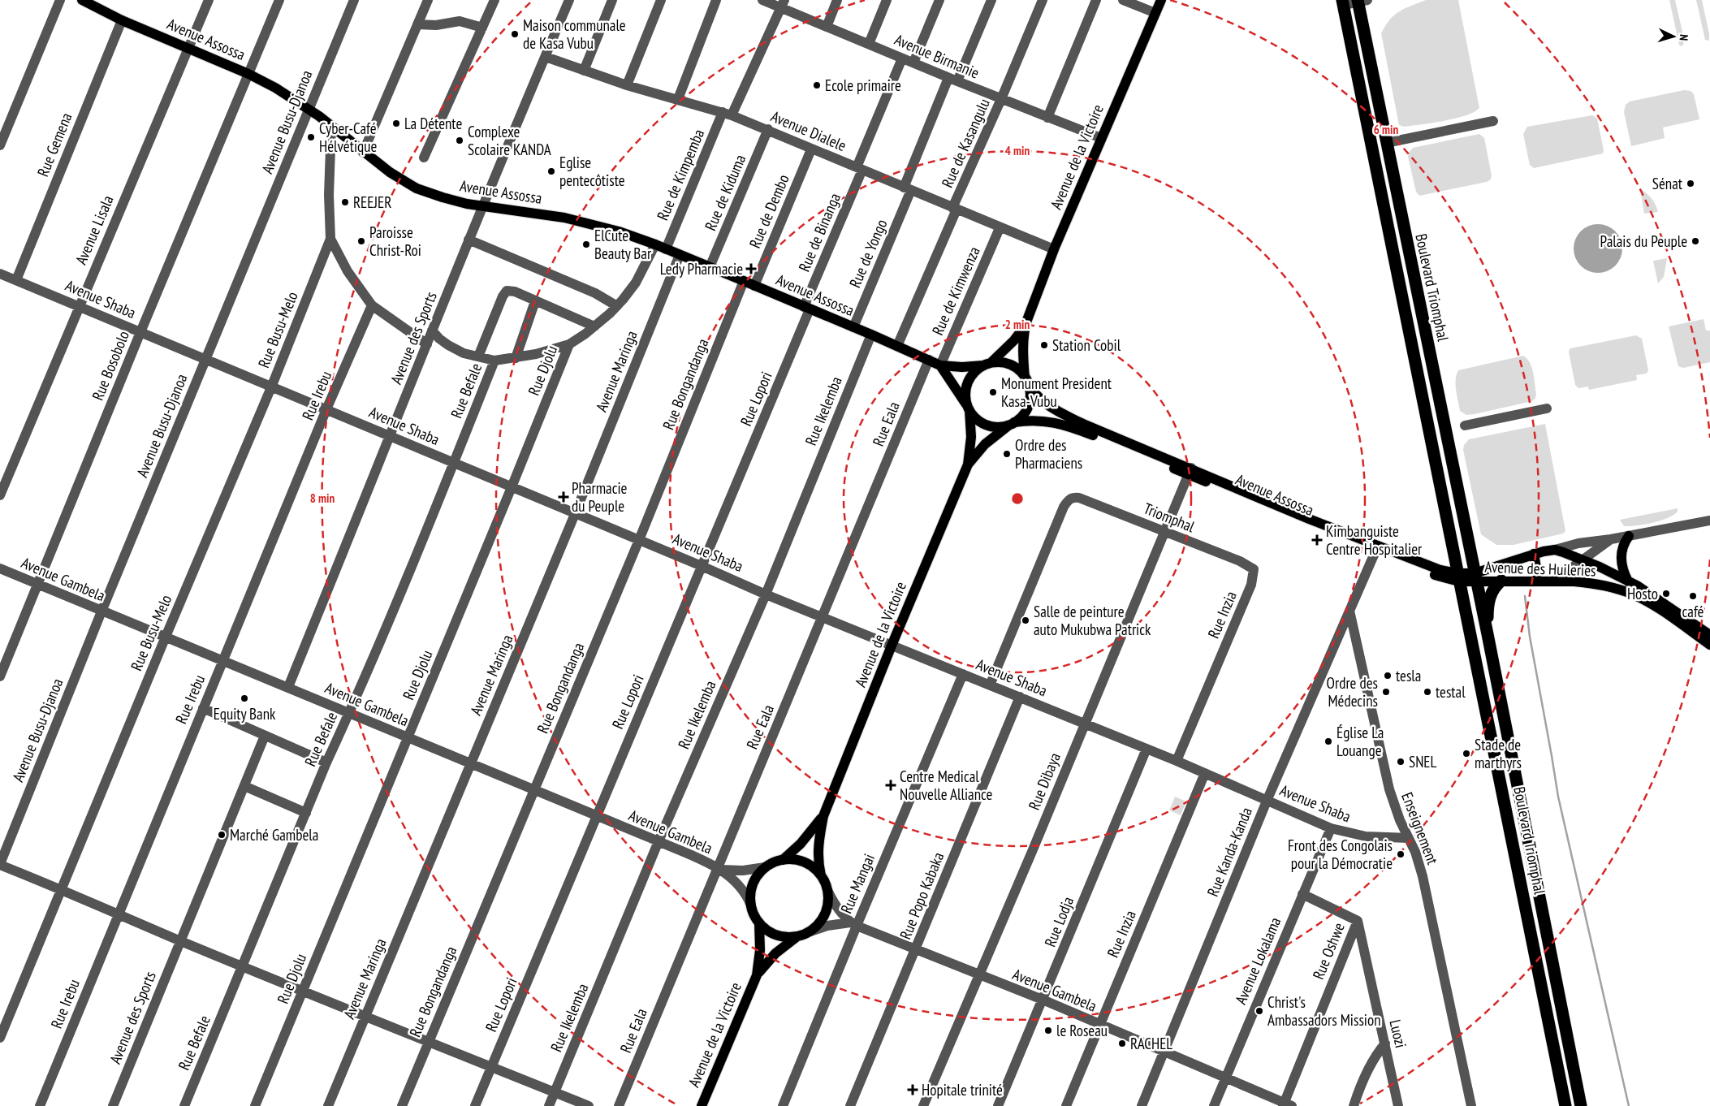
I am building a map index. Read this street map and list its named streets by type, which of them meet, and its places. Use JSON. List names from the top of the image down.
{
  "streets": {
    "highway": ["Boulevard Triomphal"],
    "main road": ["Avenue Assossa", "Avenue de la Victoire", "Avenue des Huileries"],
    "street": [
      "Avenue Birmanie",
      "Avenue Busu-Djanoa",
      "Avenue Dialele",
      "Rue de Kasangulu",
      "Rue Gemena",
      "Rue de Kimpemba",
      "Rue de Kiduma",
      "Rue de Dembo",
      "Avenue Lisala",
      "Rue de Binanga",
      "Rue de Yongo",
      "Rue de Kimwenza",
      "Avenue Shaba",
      "Rue Busu-Melo",
      "Avenue des Sports",
      "Rue Bosobolo",
      "Rue Djolu",
      "Avenue Maringa",
      "Rue Bongandanga",
      "Rue Befale",
      "Rue Irebu",
      "Rue Lopori",
      "Rue Ikelemba",
      "Rue Eala",
      "Triomphal",
      "Avenue Gambela",
      "Rue Inzia",
      "Rue Dibaya",
      "Enseignement",
      "Rue Kanda-Kanda",
      "Rue Mangai",
      "Rue Popo Kabaka",
      "Rue Lodja",
      "Rue Oshwe",
      "Avenue Lokalama",
      "Luozi"
    ]
  },
  "crossings": [
    ["Avenue Assossa", "Avenue Busu-Djanoa"],
    ["Avenue Assossa", "Rue de Kasangulu"],
    ["Avenue Assossa", "Rue Gemena"],
    ["Avenue Assossa", "Rue de Kimpemba"],
    ["Avenue Assossa", "Rue de Kiduma"],
    ["Avenue Assossa", "Rue de Dembo"],
    ["Avenue Assossa", "Avenue Lisala"],
    ["Avenue Assossa", "Rue de Binanga"],
    ["Avenue Assossa", "Rue de Yongo"],
    ["Avenue Assossa", "Boulevard Triomphal"],
    ["Avenue Assossa", "Rue de Kimwenza"],
    ["Avenue Assossa", "Avenue des Sports"],
    ["Avenue Assossa", "Rue Bosobolo"],
    ["Avenue Assossa", "Avenue Maringa"],
    ["Avenue Assossa", "Rue Bongandanga"],
    ["Avenue Assossa", "Rue Lopori"],
    ["Avenue Assossa", "Rue Ikelemba"],
    ["Avenue Assossa", "Rue Eala"],
    ["Avenue Assossa", "Avenue des Huileries"],
    ["Avenue Assossa", "Rue Dibaya"],
    ["Avenue Assossa", "Rue Kanda-Kanda"],
    ["Avenue Birmanie", "Rue de Kasangulu"],
    ["Avenue Birmanie", "Avenue de la Victoire"],
    ["Avenue Birmanie", "Rue de Kimpemba"],
    ["Avenue Birmanie", "Rue de Binanga"],
    ["Avenue Birmanie", "Rue de Yongo"],
    ["Avenue Busu-Djanoa", "Avenue Shaba"],
    ["Avenue Busu-Djanoa", "Avenue Gambela"],
    ["Avenue Dialele", "Rue de Kasangulu"],
    ["Avenue Dialele", "Avenue de la Victoire"],
    ["Avenue Dialele", "Rue de Kimpemba"],
    ["Avenue Dialele", "Rue de Kiduma"],
    ["Avenue Dialele", "Rue de Dembo"],
    ["Avenue Dialele", "Rue de Binanga"],
    ["Avenue Dialele", "Rue de Yongo"],
    ["Avenue Dialele", "Rue de Kimwenza"],
    ["Avenue Dialele", "Avenue des Sports"],
    ["Rue Gemena", "Avenue Shaba"],
    ["Avenue de la Victoire", "Avenue Shaba"],
    ["Avenue Lisala", "Avenue Shaba"],
    ["Rue de Binanga", "Rue Lopori"],
    ["Boulevard Triomphal", "Avenue des Huileries"],
    ["Avenue Shaba", "Rue Busu-Melo"],
    ["Avenue Shaba", "Avenue des Sports"],
    ["Avenue Shaba", "Rue Bosobolo"],
    ["Avenue Shaba", "Rue Djolu"],
    ["Avenue Shaba", "Avenue Maringa"],
    ["Avenue Shaba", "Rue Bongandanga"],
    ["Avenue Shaba", "Rue Befale"],
    ["Avenue Shaba", "Rue Irebu"],
    ["Avenue Shaba", "Rue Lopori"],
    ["Avenue Shaba", "Rue Ikelemba"],
    ["Avenue Shaba", "Rue Eala"],
    ["Avenue Shaba", "Triomphal"],
    ["Avenue Shaba", "Rue Inzia"],
    ["Avenue Shaba", "Rue Dibaya"],
    ["Avenue Shaba", "Enseignement"],
    ["Avenue Shaba", "Rue Kanda-Kanda"],
    ["Avenue Shaba", "Rue Mangai"],
    ["Avenue Shaba", "Rue Popo Kabaka"],
    ["Avenue Shaba", "Rue Lodja"],
    ["Avenue Shaba", "Avenue Lokalama"],
    ["Rue Busu-Melo", "Avenue Gambela"],
    ["Avenue des Sports", "Avenue Gambela"],
    ["Rue Bosobolo", "Avenue Gambela"],
    ["Rue Djolu", "Avenue Gambela"],
    ["Avenue Maringa", "Avenue Gambela"],
    ["Rue Bongandanga", "Avenue Gambela"],
    ["Rue Befale", "Avenue Gambela"],
    ["Rue Irebu", "Avenue Gambela"],
    ["Rue Lopori", "Avenue Gambela"],
    ["Rue Ikelemba", "Avenue Gambela"],
    ["Rue Eala", "Avenue Gambela"],
    ["Triomphal", "Rue Inzia"],
    ["Triomphal", "Rue Dibaya"],
    ["Avenue Gambela", "Rue Inzia"],
    ["Avenue Gambela", "Rue Dibaya"],
    ["Avenue Gambela", "Rue Kanda-Kanda"],
    ["Avenue Gambela", "Rue Mangai"],
    ["Avenue Gambela", "Rue Popo Kabaka"],
    ["Avenue Gambela", "Rue Lodja"],
    ["Avenue Gambela", "Rue Oshwe"],
    ["Avenue Gambela", "Avenue Lokalama"],
    ["Enseignement", "Rue Kanda-Kanda"],
    ["Rue Oshwe", "Luozi"]
  ],
  "places": {
    "other": [
      "Maison communale de Kasa Vubu",
      "Ecole primaire",
      "La Détente",
      "Cyber-Café Hélvétique",
      "Complexe Scolaire KANDA",
      "Eglise pentecôtiste",
      "Sénat",
      "REEJER",
      "Paroisse Christ-Roi",
      "Palais du Peuple",
      "ElCute Beauty Bar",
      "Station Cobil",
      "Monument President Kasa-Vubu",
      "Ordre des Pharmaciens",
      "Hosto",
      "café",
      "Salle de peinture auto Mukubwa Patrick",
      "tesla",
      "Ordre des Médecins",
      "testal",
      "Equity Bank",
      "Église La Louange",
      "Stade de marthyrs",
      "SNEL",
      "Marché Gambela",
      "Front des Congolais pour la Démocratie",
      "Christ's Ambassadors Mission",
      "le Roseau",
      "RACHEL"
    ],
    "health": [
      "Ledy Pharmacie",
      "Pharmacie du Peuple",
      "Kimbanguiste Centre Hospitalier",
      "Centre Medical Nouvelle Alliance",
      "Hopitale trinité"
    ]
  },
  "north": "right",
  "rings": [
    "6 min",
    "4 min",
    "2 min",
    "8 min"
  ]
}
